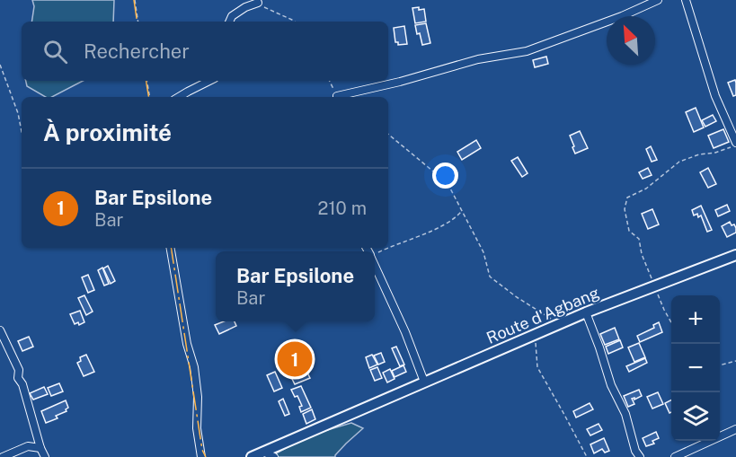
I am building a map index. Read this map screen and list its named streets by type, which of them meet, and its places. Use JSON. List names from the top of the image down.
{
  "streets": {
    "main road": ["Route d'Agbang"]
  },
  "north": "top left",
  "page": {
    "search": "Rechercher",
    "heading": "À proximité",
    "list": [
      {
        "mark": "1",
        "name": "Bar Epsilone",
        "note": "Bar",
        "value": "210 m"
      }
    ],
    "popup": ["Bar Epsilone", "Bar"],
    "map_buttons": ["+", "−"],
    "pins": "1"
  }
}
